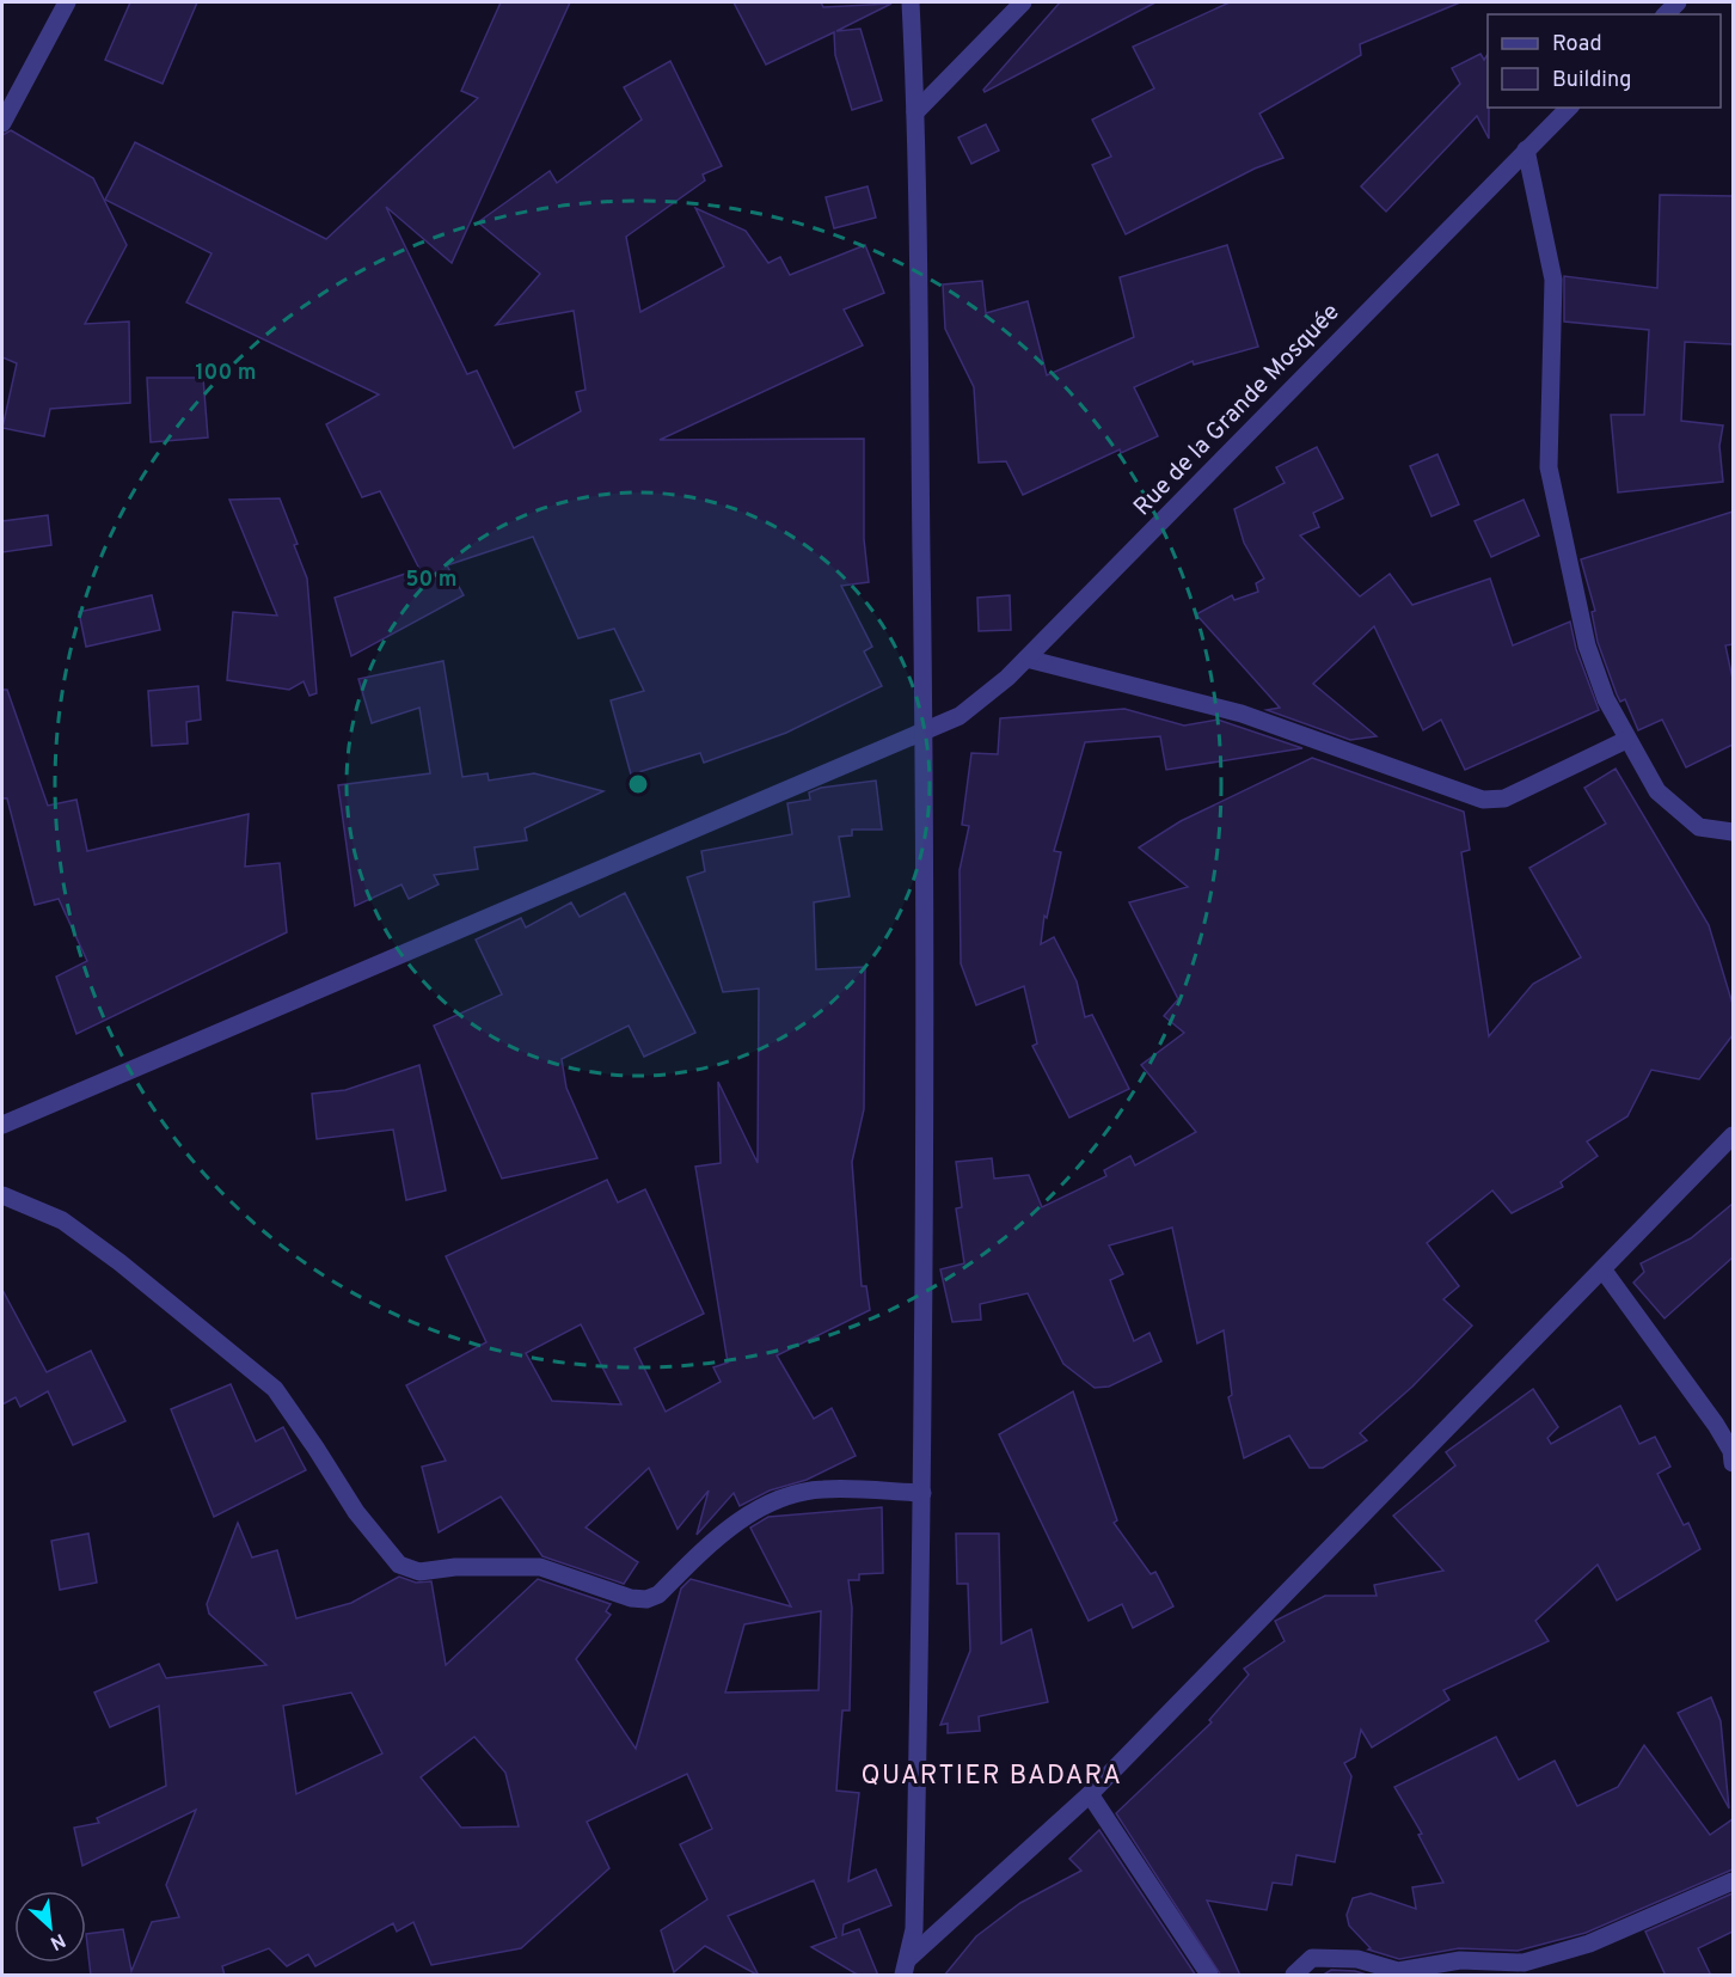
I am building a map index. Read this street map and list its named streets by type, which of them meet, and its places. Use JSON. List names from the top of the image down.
{
  "streets": {
    "street": ["Rue de la Grande Mosquée"]
  },
  "districts": ["QUARTIER BADARA"],
  "legend": ["Road", "Building"],
  "north": "bottom right",
  "rings": ["100 m", "50 m"]
}
